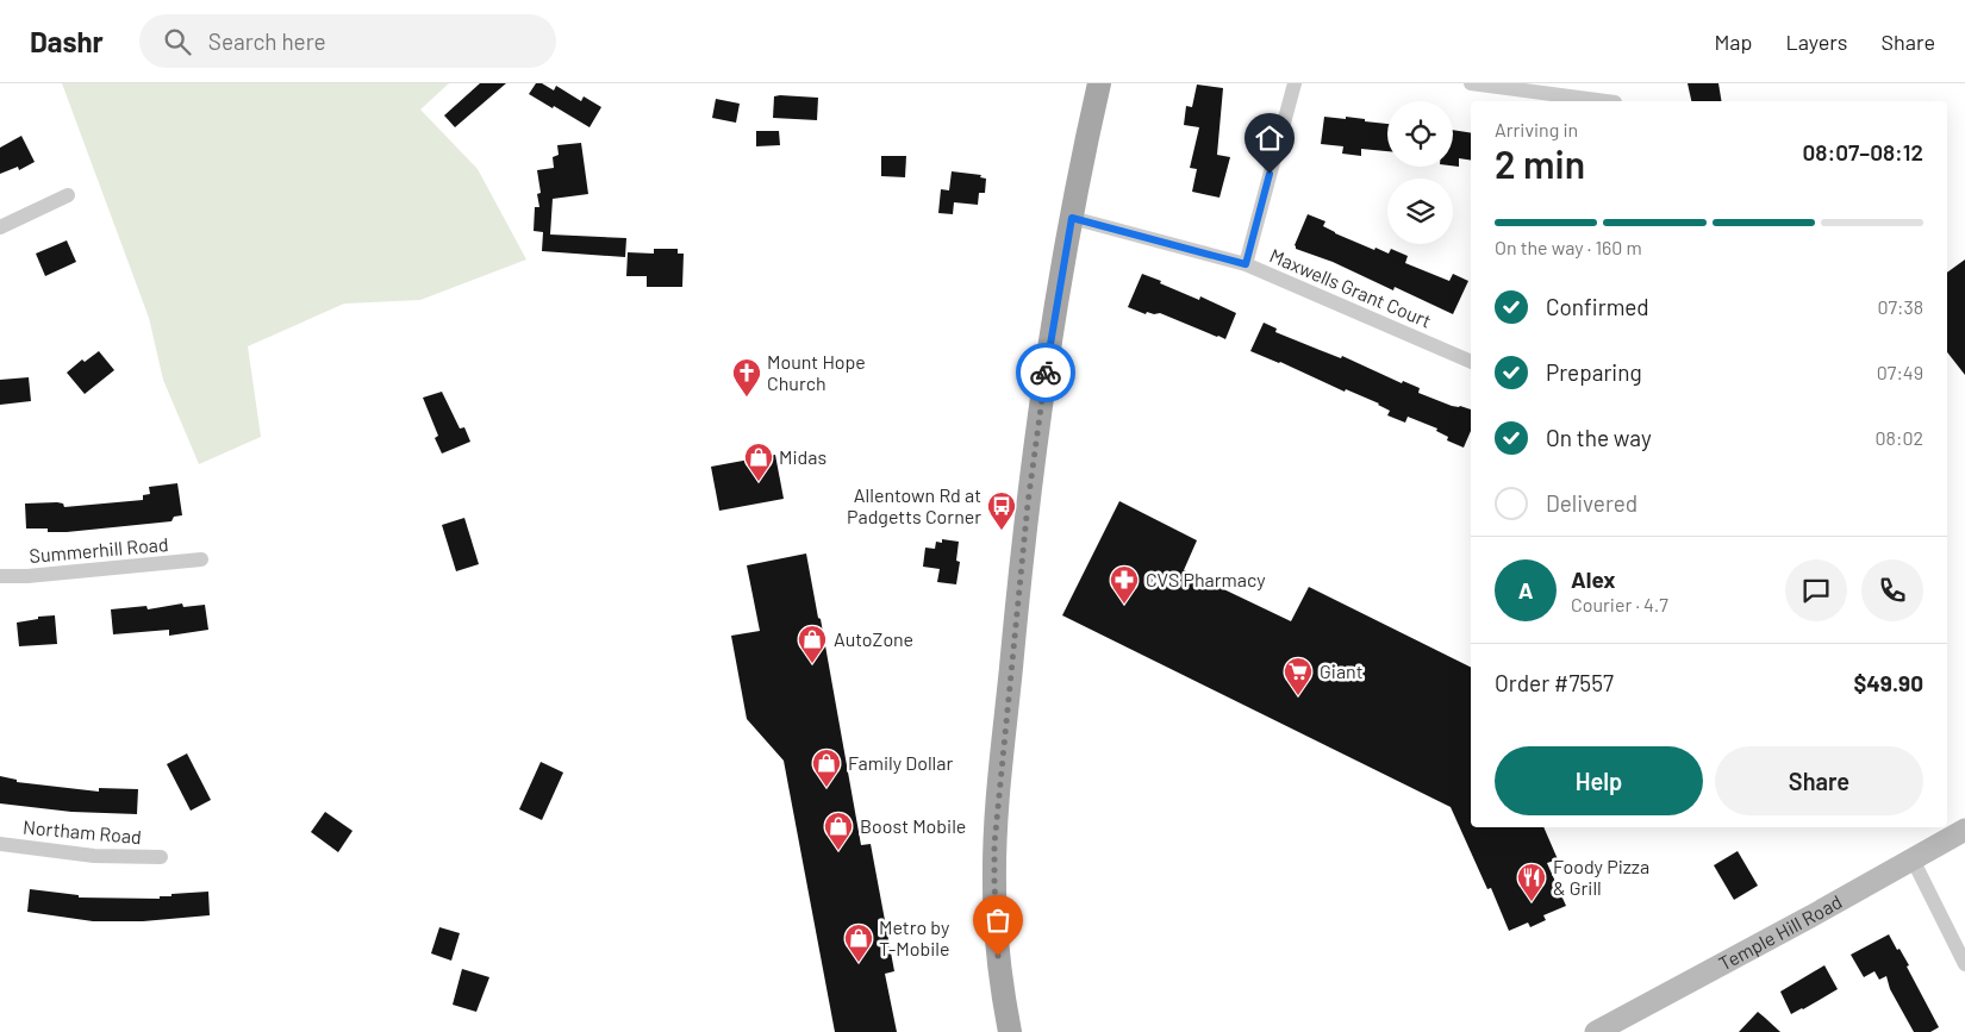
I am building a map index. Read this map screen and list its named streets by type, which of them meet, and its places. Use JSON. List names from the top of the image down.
{
  "streets": {
    "main road": ["Temple Hill Road"],
    "street": ["Maxwells Grant Court", "Summerhill Road", "Northam Road"]
  },
  "places": {
    "church": ["Mount Hope Church"],
    "shop": [
      "Midas",
      "AutoZone",
      "Family Dollar",
      "Boost Mobile",
      "Metro by T-Mobile"
    ],
    "bus stop": ["Allentown Rd at Padgetts Corner"],
    "pharmacy": ["CVS Pharmacy"],
    "supermarket": ["Giant"],
    "restaurant": ["Foody Pizza & Grill"]
  },
  "page": {
    "header": "Dashr",
    "search": "Search here",
    "nav": ["Map", "Layers", "Share"],
    "heading": ["2 min", "Arriving in", "08:07–08:12"],
    "panel": [
      "Alex",
      "Courier · 4.7",
      "Order #7557",
      "$49.90"
    ],
    "bar": "On the way · 160 m",
    "list": [
      ["Confirmed", "07:38"],
      ["Preparing", "07:49"],
      ["On the way", "08:02"],
      "Delivered"
    ],
    "round": "A",
    "buttons": ["Help", "Share"]
  }
}
